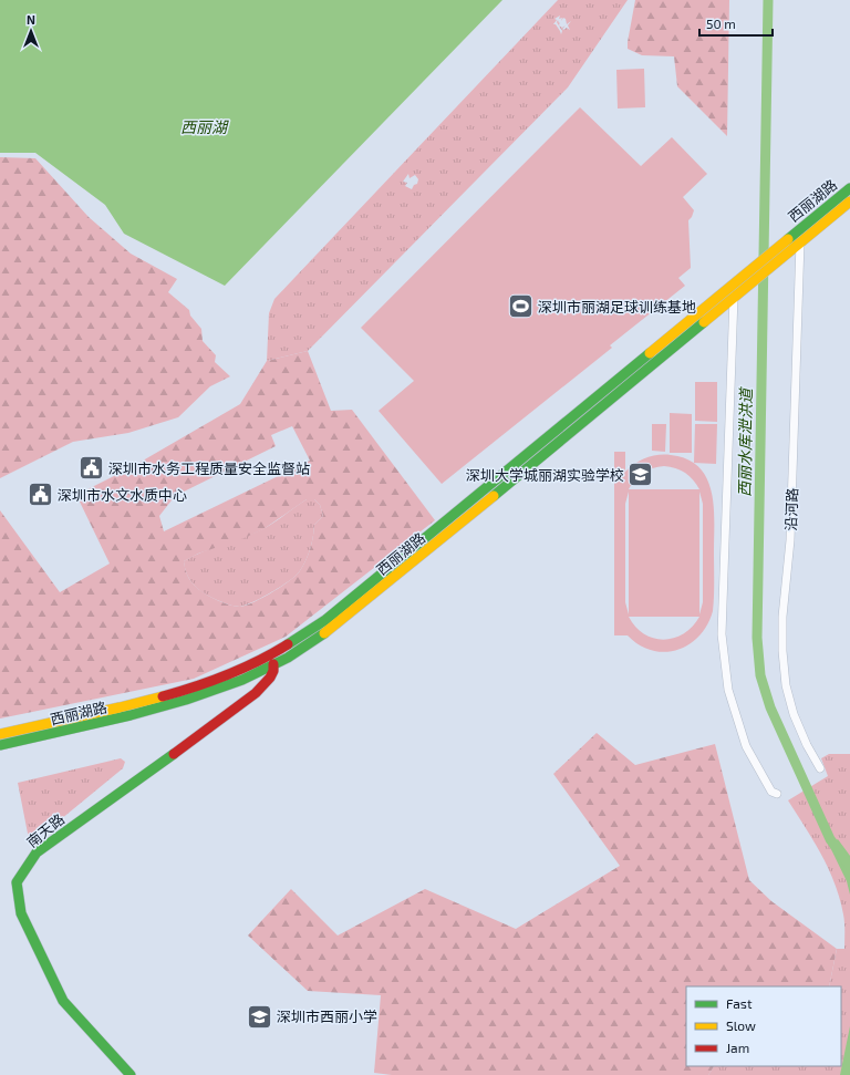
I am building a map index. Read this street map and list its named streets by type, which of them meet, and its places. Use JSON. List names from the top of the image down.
{
  "streets": {
    "main road": ["西丽湖路", "南天路"],
    "street": ["沿河路"]
  },
  "crossings": [
    ["西丽湖路", "沿河路"],
    ["西丽湖路", "南天路"]
  ],
  "water": ["西丽湖", "西丽水库泄洪道"],
  "places": {
    "sports": ["深圳市丽湖足球训练基地"],
    "public building": ["深圳市水务工程质量安全监督站", "深圳市水文水质中心"],
    "school or university": ["深圳大学城丽湖实验学校", "深圳市西丽小学"]
  },
  "legend": ["Fast", "Slow", "Jam"],
  "scale_bar": "50 m",
  "north": "top"
}
